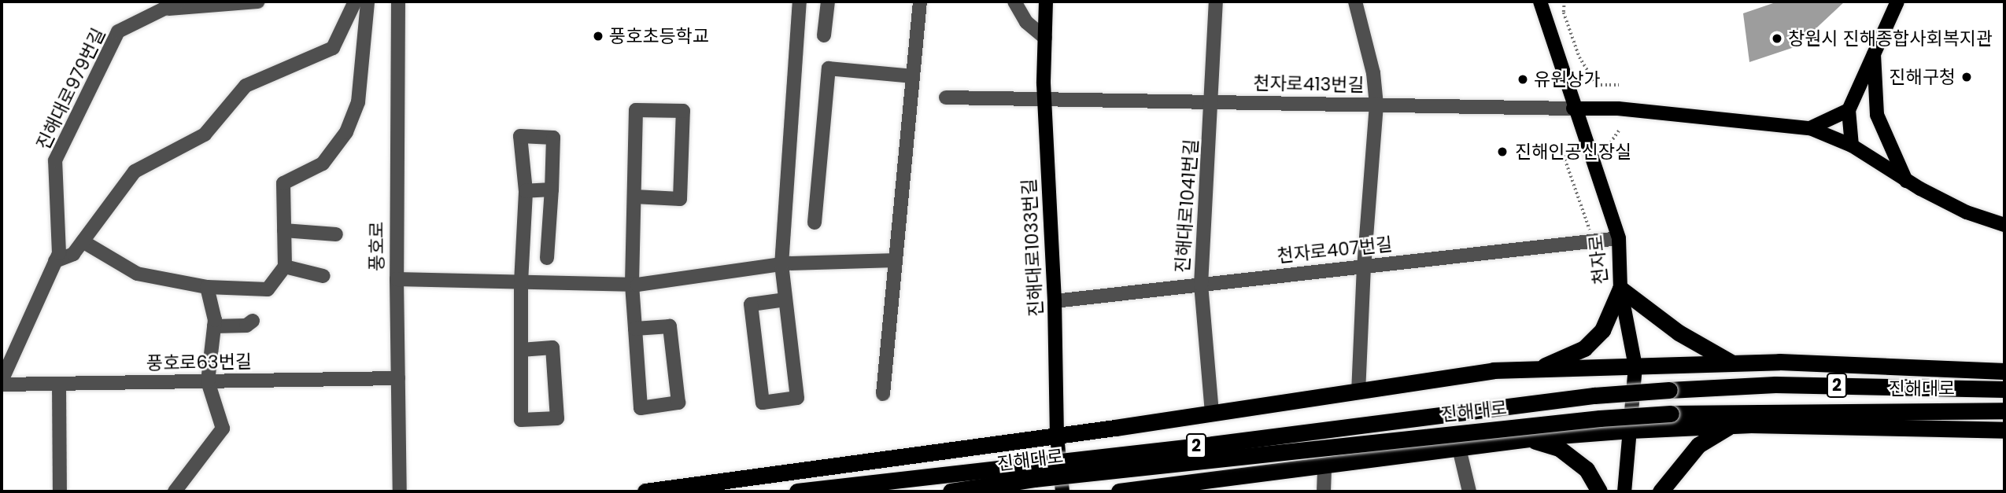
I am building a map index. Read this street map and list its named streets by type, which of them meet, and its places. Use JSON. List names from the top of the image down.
{
  "streets": {
    "highway": ["2", "진해대로"],
    "main road": ["진해대로1033번길", "천자로"],
    "street": [
      "천자로413번길",
      "진해대로979번길",
      "진해대로1041번길",
      "풍호로",
      "천자로407번길",
      "풍호로63번길"
    ]
  },
  "crossings": [
    ["천자로413번길", "진해대로1041번길"],
    ["천자로413번길", "진해대로1033번길"],
    ["천자로413번길", "천자로"],
    ["진해대로979번길", "풍호로63번길"],
    ["진해대로1041번길", "천자로407번길"],
    ["풍호로", "풍호로63번길"],
    ["진해대로1033번길", "천자로407번길"],
    ["천자로407번길", "천자로"]
  ],
  "places": [
    "풍호초등학교",
    "창원시 진해종합사회복지관",
    "진해구청",
    "유원상가",
    "진해인공신장실"
  ]
}
